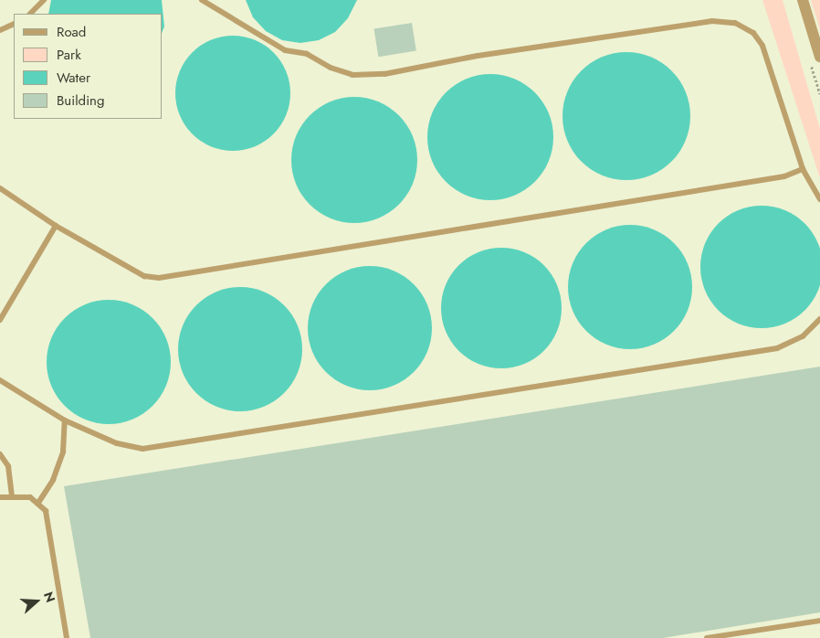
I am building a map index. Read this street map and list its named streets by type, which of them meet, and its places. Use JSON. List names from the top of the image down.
{
  "legend": [
    "Road",
    "Park",
    "Water",
    "Building"
  ],
  "north": "right"
}
